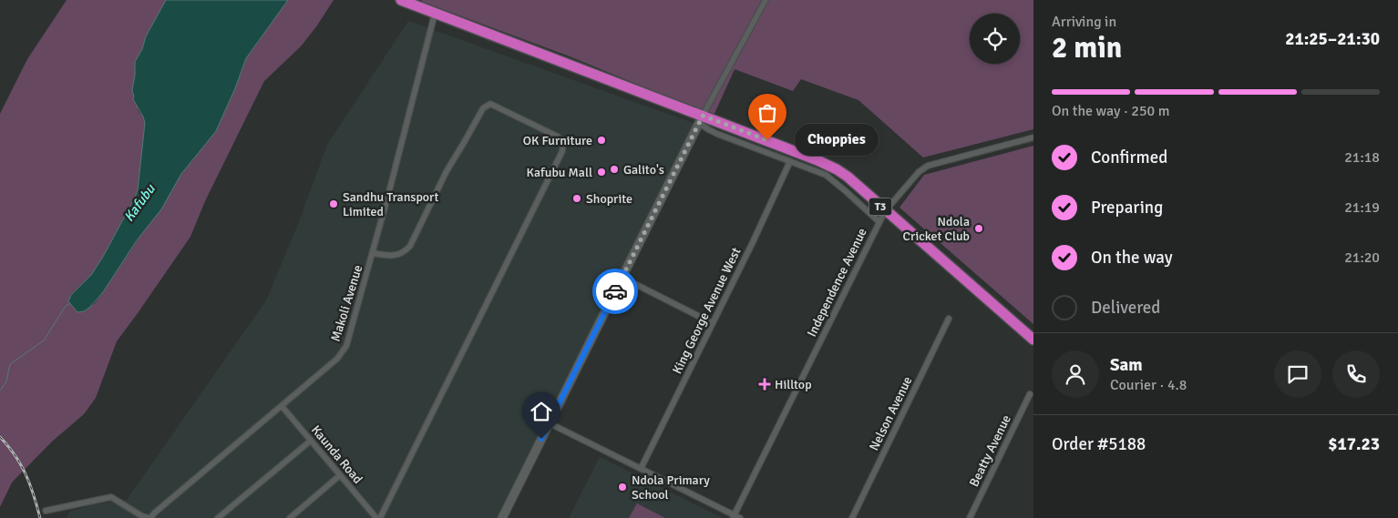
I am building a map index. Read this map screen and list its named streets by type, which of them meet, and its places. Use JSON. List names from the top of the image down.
{
  "streets": {
    "highway": ["T3"],
    "street": [
      "Independence Avenue",
      "Makoli Avenue",
      "King George Avenue West",
      "Nelson Avenue",
      "Beatty Avenue",
      "Kaunda Road"
    ]
  },
  "crossings": [
    ["T3", "Independence Avenue"],
    ["T3", "Makoli Avenue"],
    ["Makoli Avenue", "Kaunda Road"]
  ],
  "water": ["Kafubu"],
  "places": {
    "other": [
      "OK Furniture",
      "Choppies",
      "Galito's",
      "Kafubu Mall",
      "Shoprite",
      "Sandhu Transport Limited",
      "Ndola Cricket Club",
      "Ndola Primary School"
    ],
    "health": ["Hilltop"]
  },
  "page": {
    "heading": ["2 min", "Arriving in", "21:25–21:30"],
    "panel": [
      "Sam",
      "Courier · 4.8",
      "Order #5188",
      "$17.23"
    ],
    "bar": "On the way · 250 m",
    "bubble": "Choppies",
    "list": [
      ["Confirmed", "21:18"],
      ["Preparing", "21:19"],
      ["On the way", "21:20"],
      "Delivered"
    ]
  }
}
